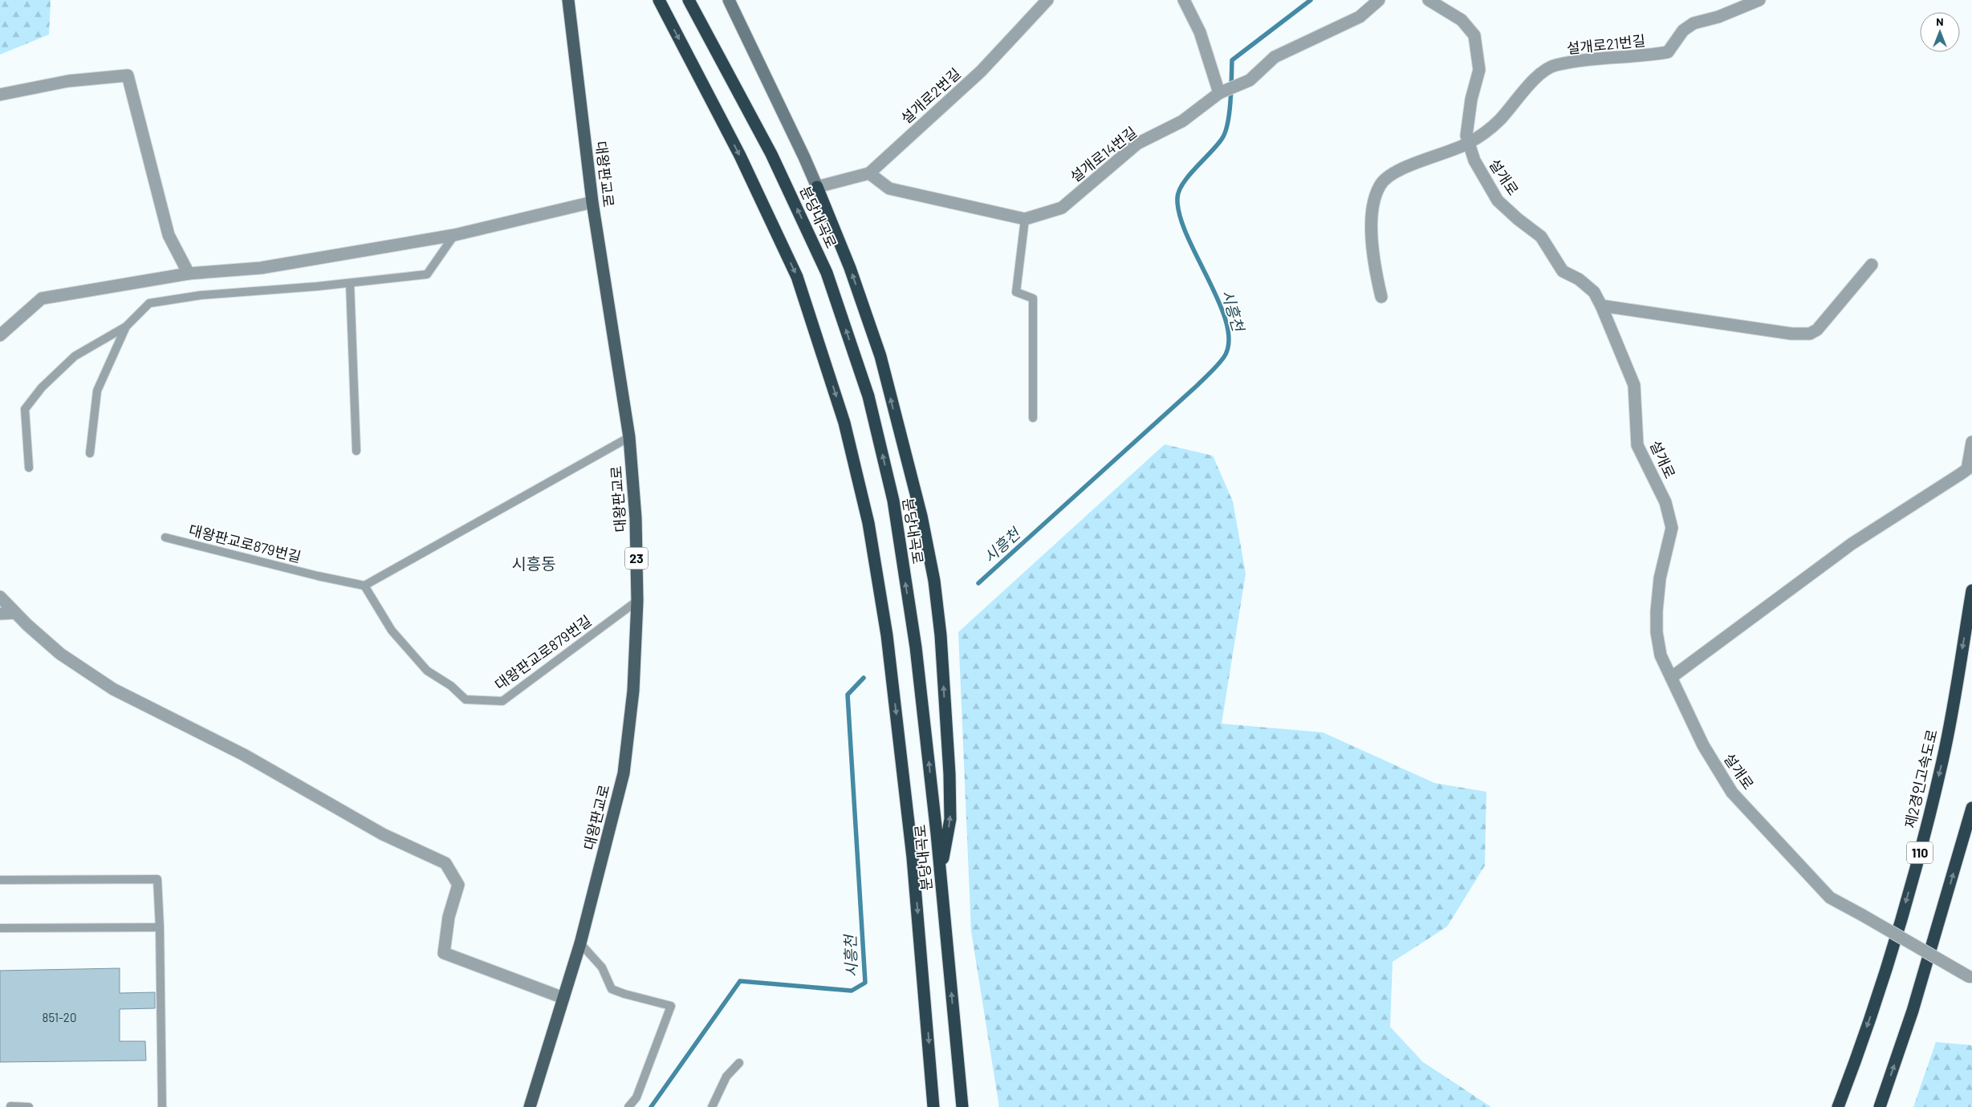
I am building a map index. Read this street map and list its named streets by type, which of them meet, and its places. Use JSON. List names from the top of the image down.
{
  "streets": {
    "highway": ["분당내곡로", "제2경인고속도로", "110"],
    "main road": ["대왕판교로", "23"],
    "street": [
      "설개로21번길",
      "설개로2번길",
      "설개로14번길",
      "설개로"
    ],
    "lane": ["대왕판교로879번길"]
  },
  "crossings": [
    ["설개로21번길", "설개로"],
    ["설개로2번길", "설개로14번길"],
    ["대왕판교로", "대왕판교로879번길"]
  ],
  "districts": ["시흥동"],
  "water": ["시흥천"],
  "house_numbers": ["851-20"],
  "north": "top"
}
